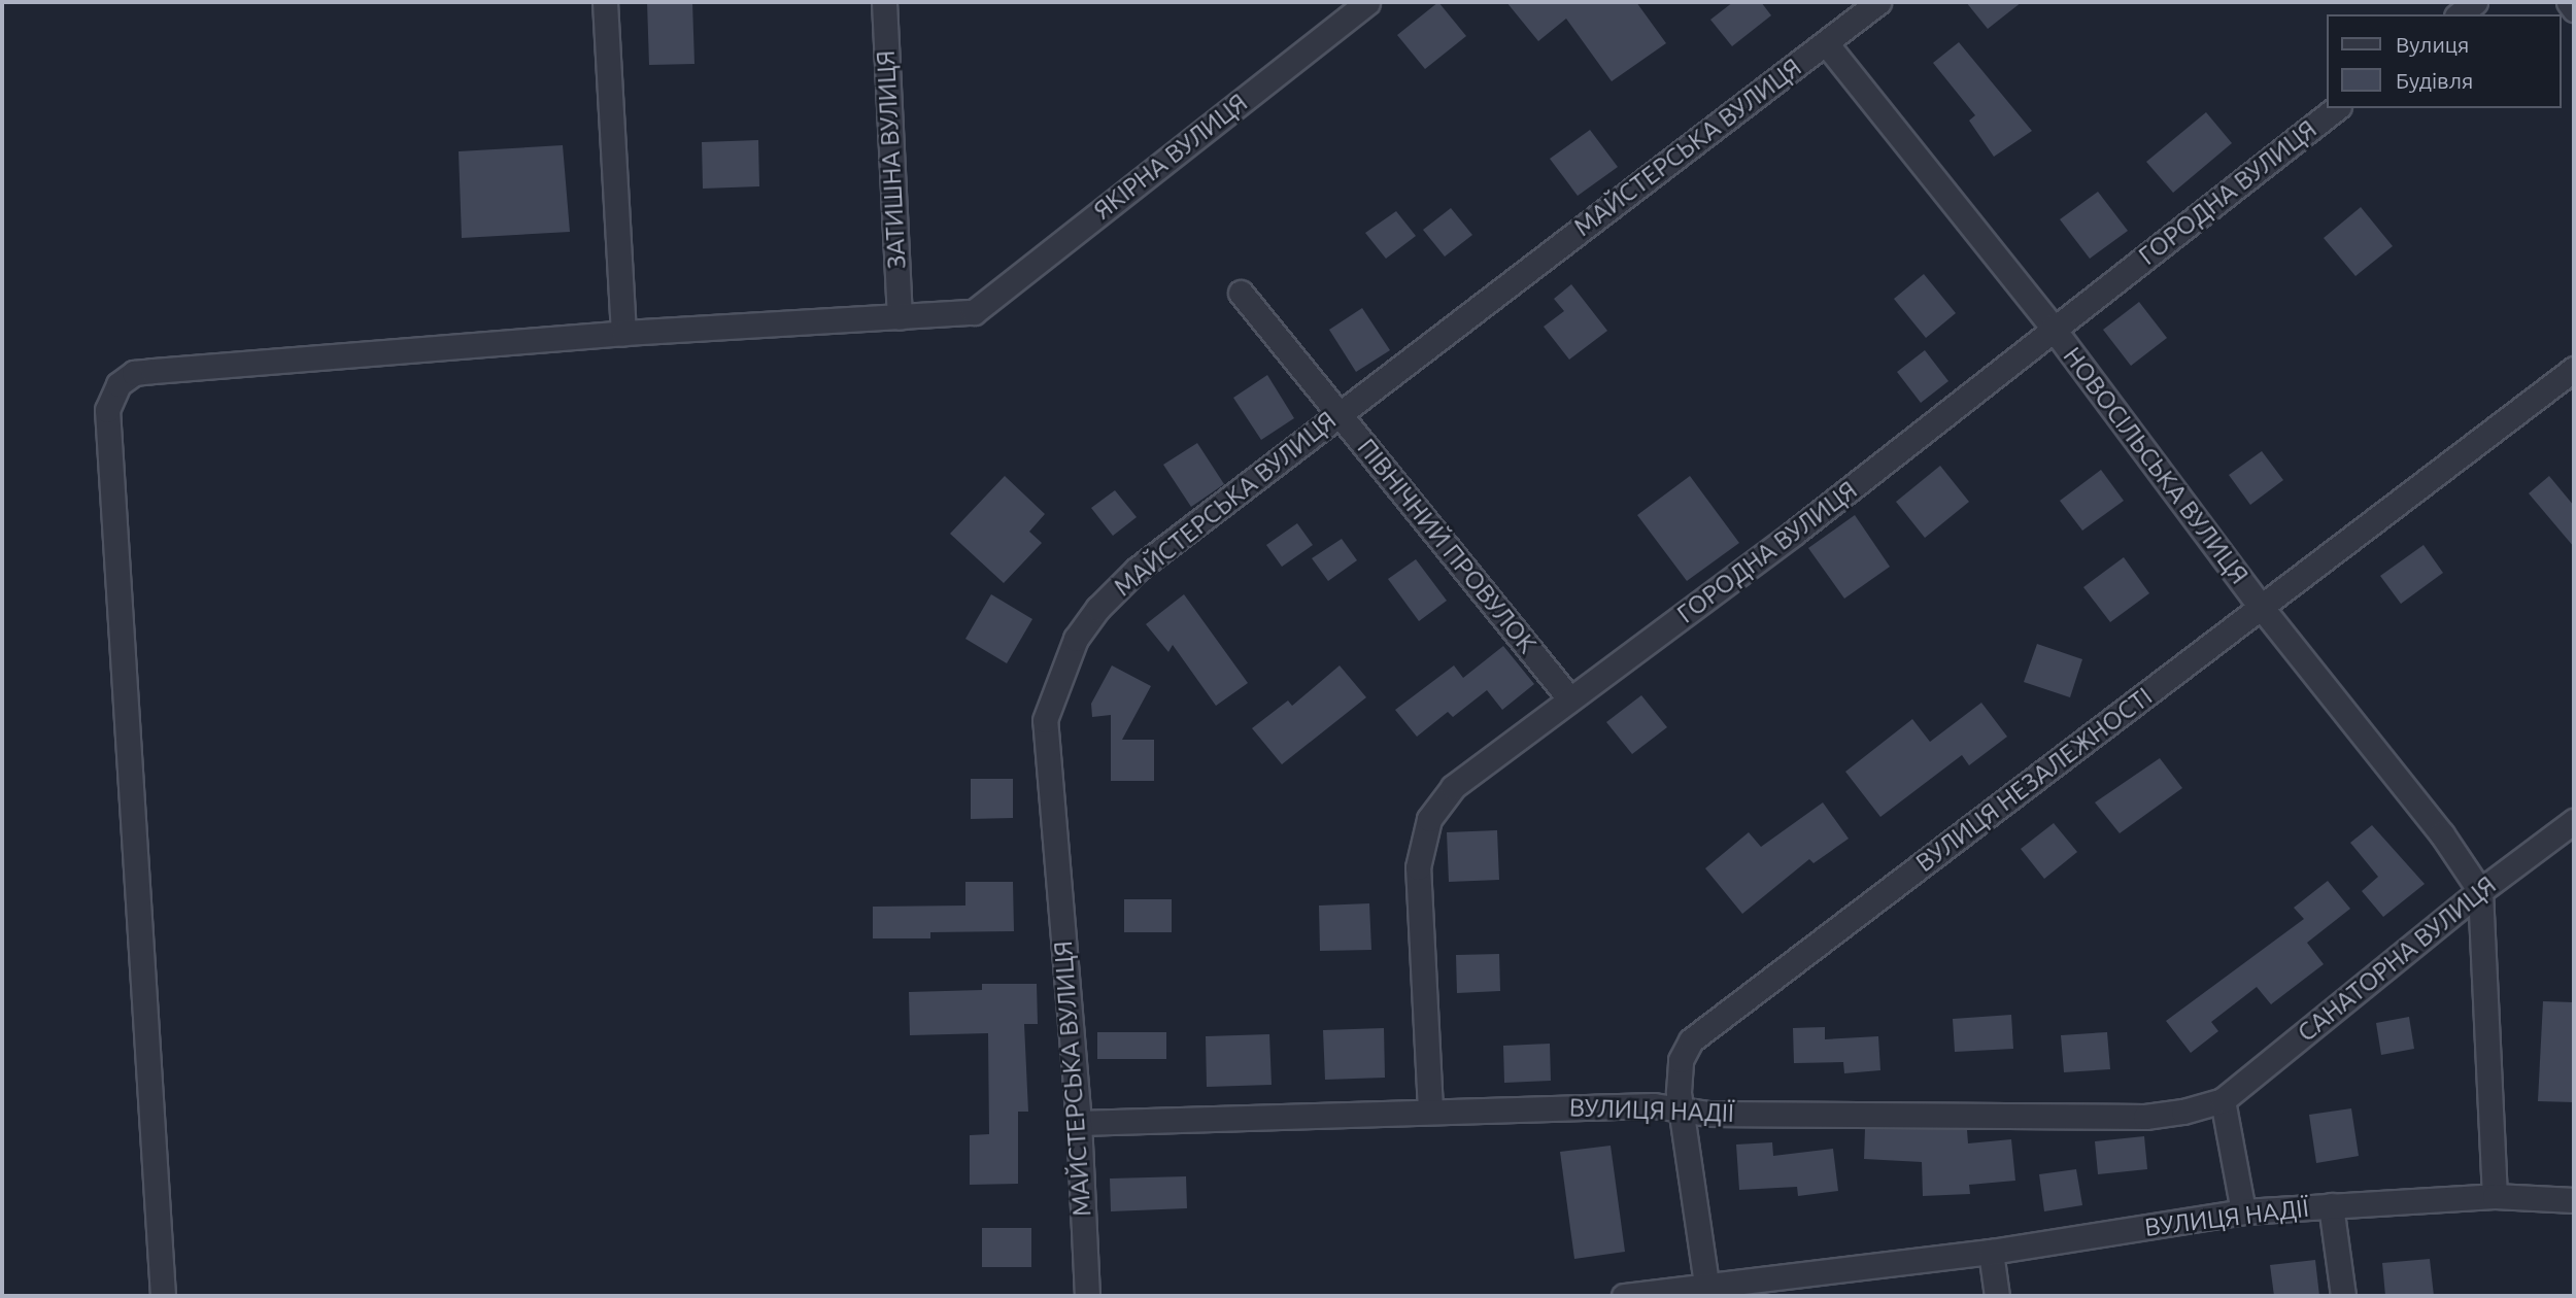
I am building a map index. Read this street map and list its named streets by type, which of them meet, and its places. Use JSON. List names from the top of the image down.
{
  "streets": {
    "street": [
      "МАЙСТЕРСЬКА ВУЛИЦЯ",
      "ЯКІРНА ВУЛИЦЯ",
      "ЗАТИШНА ВУЛИЦЯ",
      "ГОРОДНА ВУЛИЦЯ",
      "НОВОСІЛЬСЬКА ВУЛИЦЯ",
      "ПІВНІЧНИЙ ПРОВУЛОК",
      "ВУЛИЦЯ НЕЗАЛЕЖНОСТІ",
      "САНАТОРНА ВУЛИЦЯ",
      "ВУЛИЦЯ НАДІЇ"
    ]
  },
  "crossings": [
    ["МАЙСТЕРСЬКА ВУЛИЦЯ", "НОВОСІЛЬСЬКА ВУЛИЦЯ"],
    ["МАЙСТЕРСЬКА ВУЛИЦЯ", "ПІВНІЧНИЙ ПРОВУЛОК"],
    ["МАЙСТЕРСЬКА ВУЛИЦЯ", "ВУЛИЦЯ НАДІЇ"],
    ["ЯКІРНА ВУЛИЦЯ", "ЗАТИШНА ВУЛИЦЯ"],
    ["ГОРОДНА ВУЛИЦЯ", "НОВОСІЛЬСЬКА ВУЛИЦЯ"],
    ["ГОРОДНА ВУЛИЦЯ", "ПІВНІЧНИЙ ПРОВУЛОК"],
    ["ГОРОДНА ВУЛИЦЯ", "ВУЛИЦЯ НАДІЇ"],
    ["НОВОСІЛЬСЬКА ВУЛИЦЯ", "ВУЛИЦЯ НЕЗАЛЕЖНОСТІ"],
    ["НОВОСІЛЬСЬКА ВУЛИЦЯ", "САНАТОРНА ВУЛИЦЯ"],
    ["ВУЛИЦЯ НЕЗАЛЕЖНОСТІ", "ВУЛИЦЯ НАДІЇ"],
    ["САНАТОРНА ВУЛИЦЯ", "ВУЛИЦЯ НАДІЇ"]
  ],
  "legend": ["Вулиця", "Будівля"]
}
